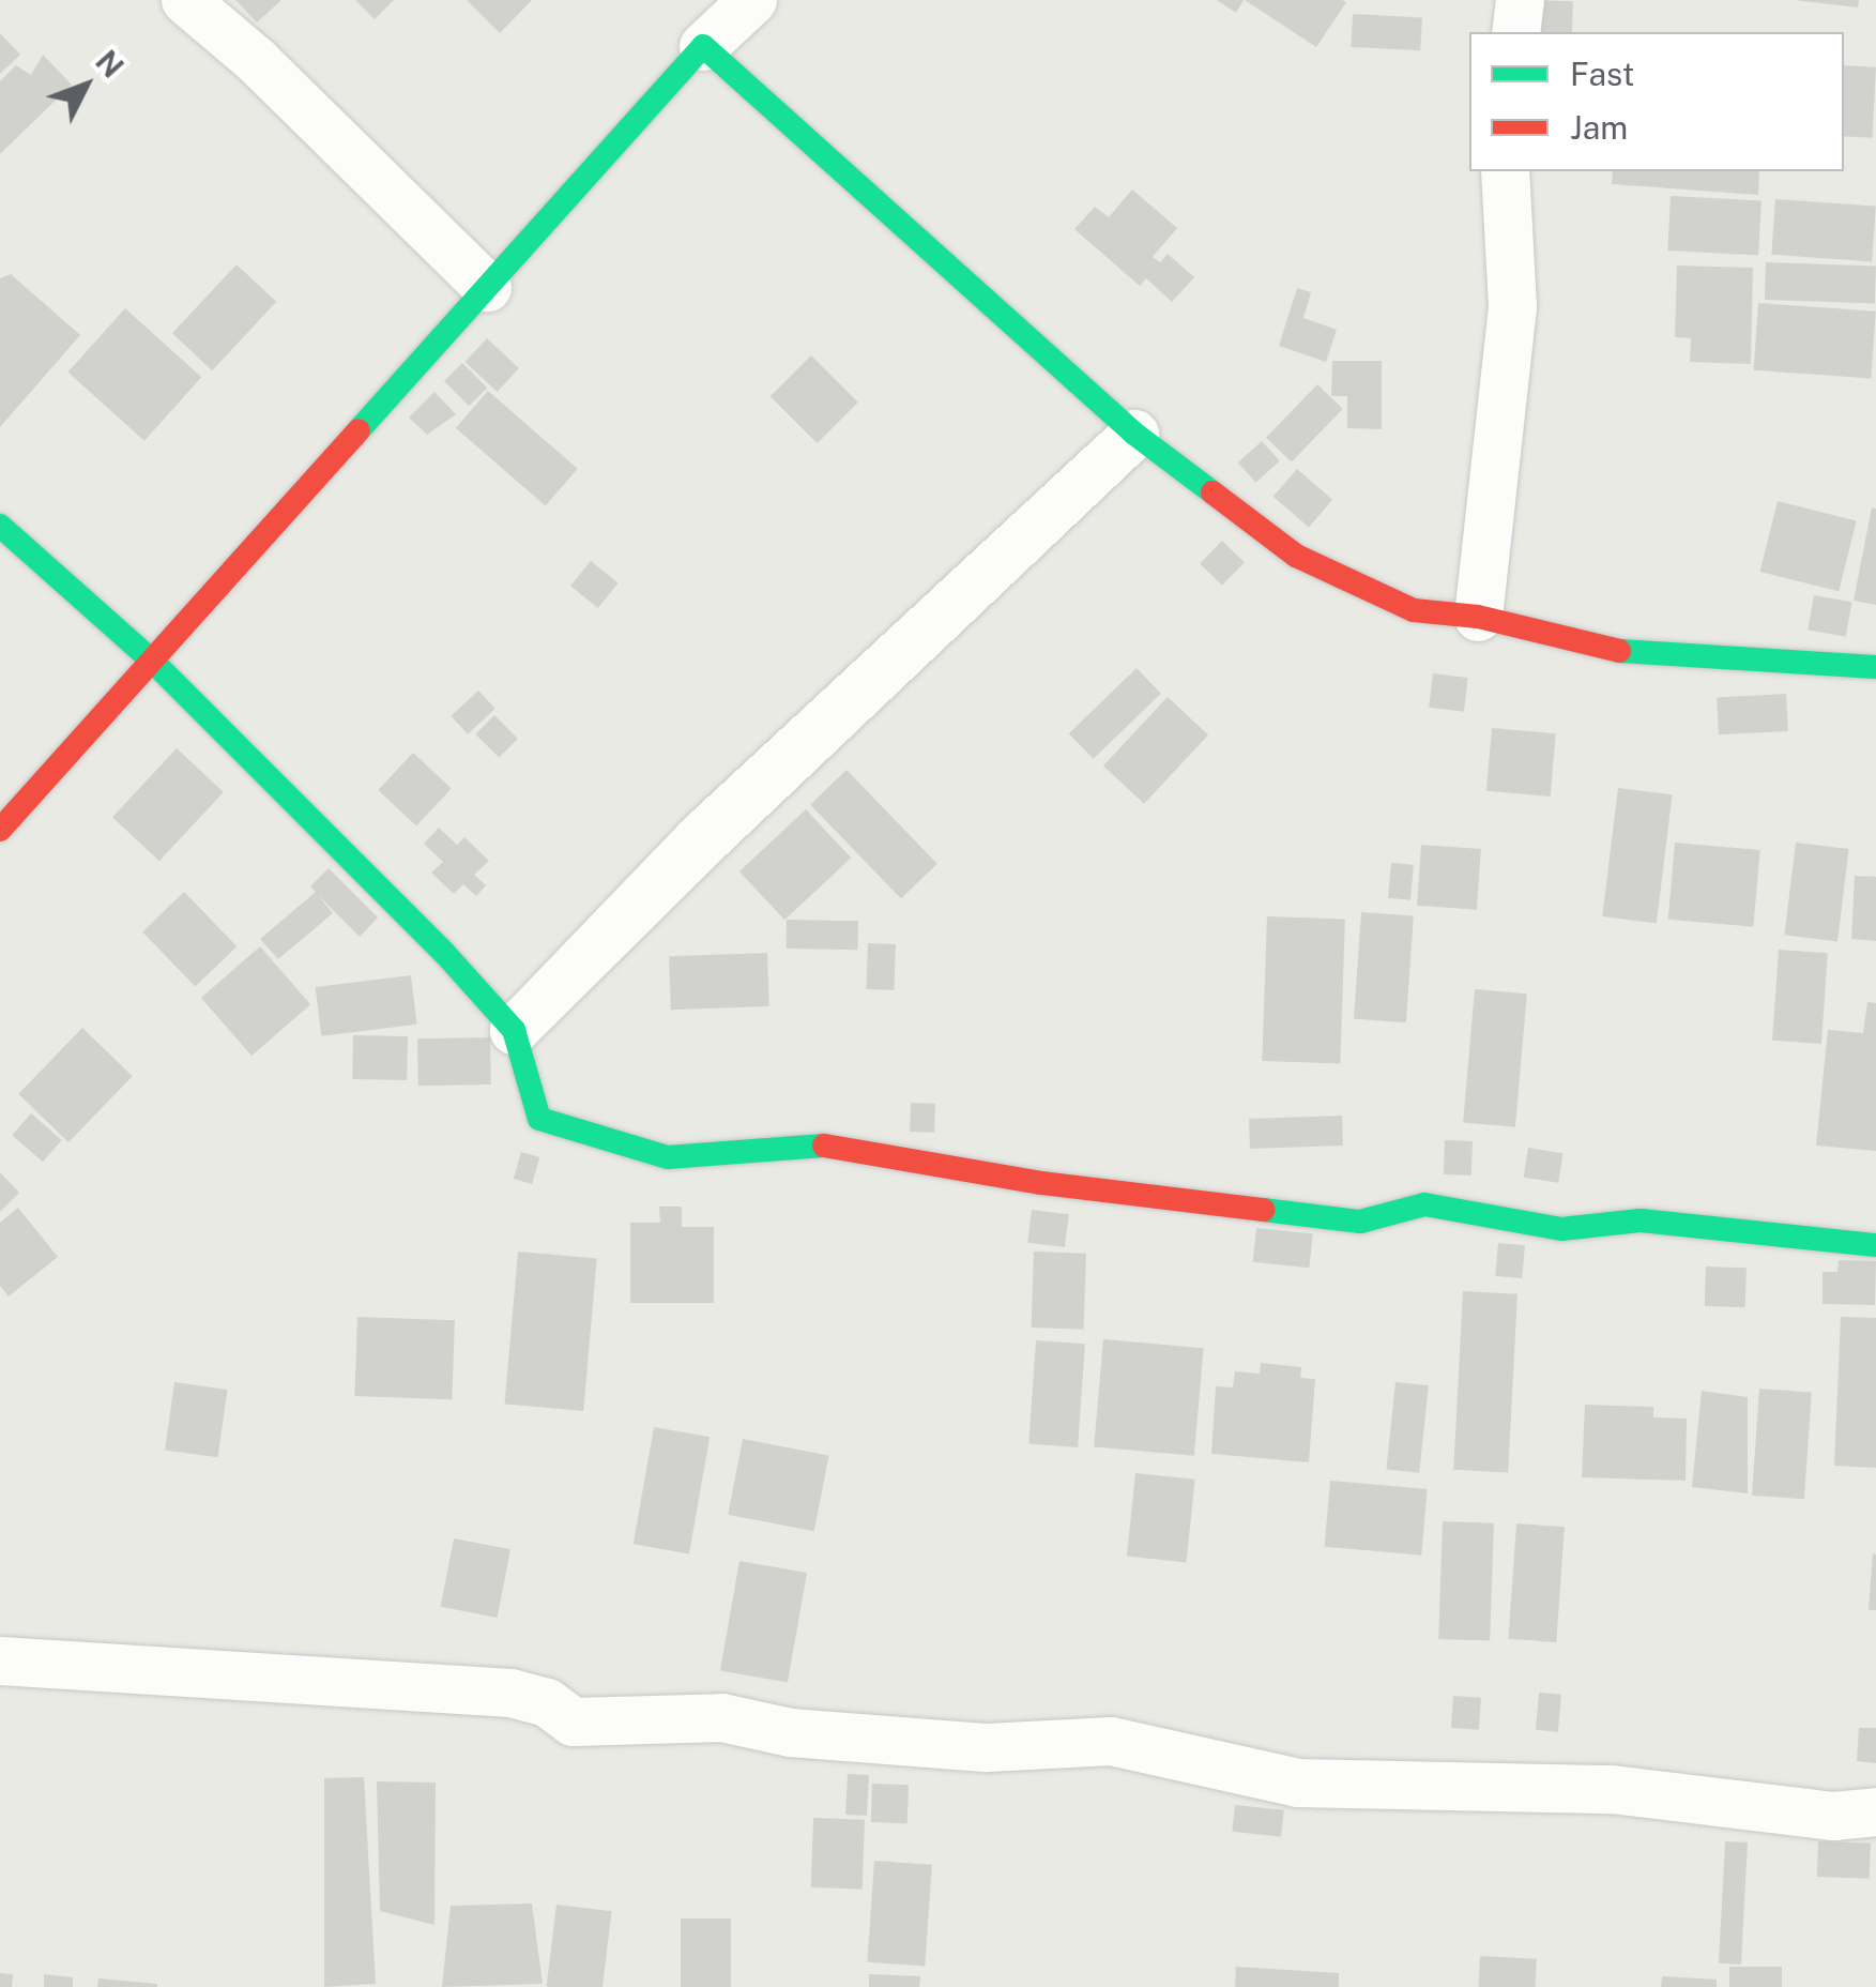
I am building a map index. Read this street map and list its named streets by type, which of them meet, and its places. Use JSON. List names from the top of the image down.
{
  "legend": ["Fast", "Jam"],
  "north": "top right"
}
